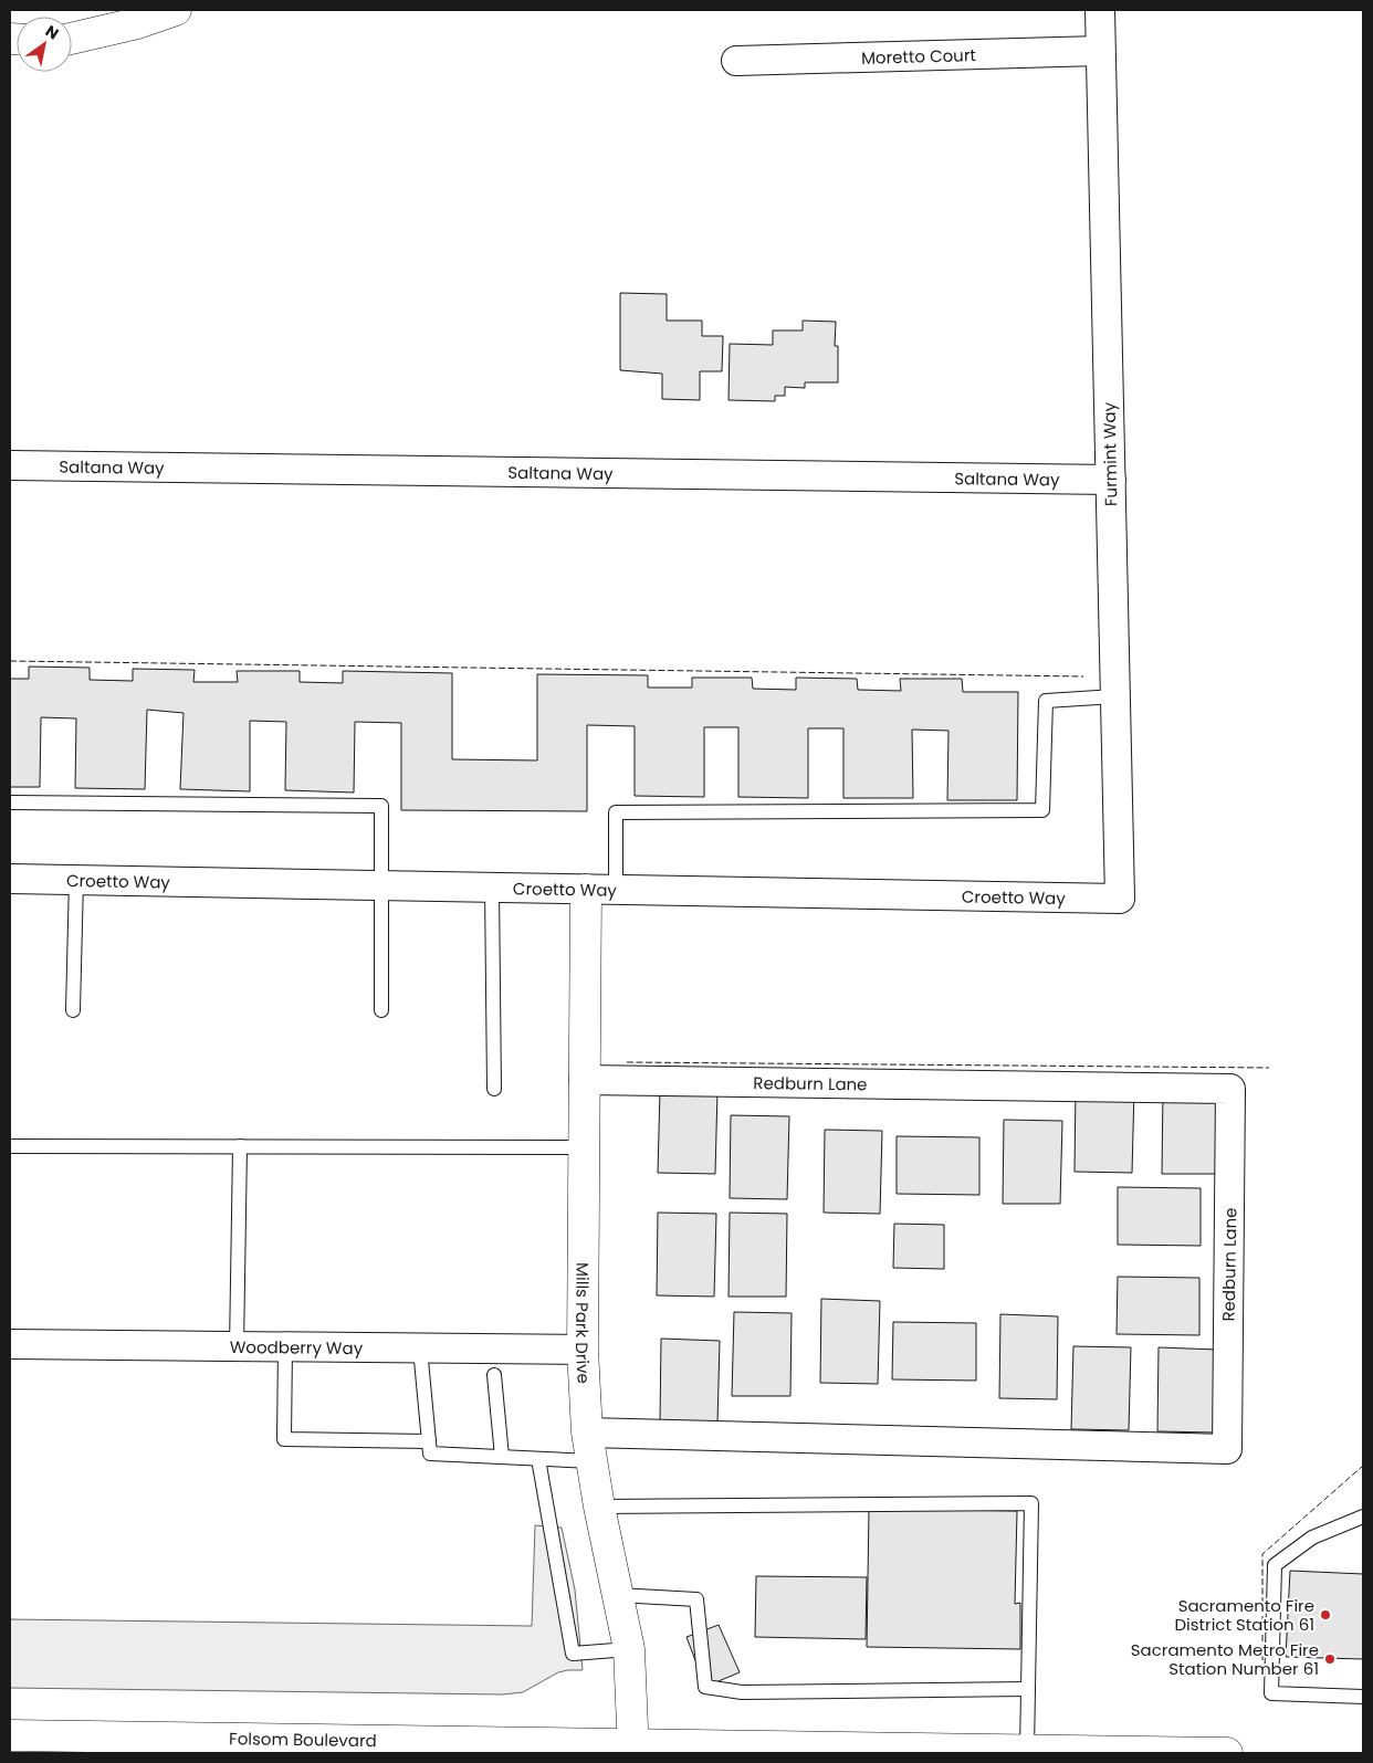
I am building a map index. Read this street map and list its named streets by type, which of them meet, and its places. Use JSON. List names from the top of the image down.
{
  "streets": {
    "main road": ["Mills Park Drive", "Folsom Boulevard"],
    "street": [
      "Moretto Court",
      "Furmint Way",
      "Saltana Way",
      "Croetto Way",
      "Redburn Lane",
      "Woodberry Way"
    ]
  },
  "crossings": [
    ["Moretto Court", "Furmint Way"],
    ["Furmint Way", "Saltana Way"],
    ["Furmint Way", "Croetto Way"],
    ["Croetto Way", "Mills Park Drive"],
    ["Redburn Lane", "Mills Park Drive"],
    ["Mills Park Drive", "Woodberry Way"],
    ["Mills Park Drive", "Folsom Boulevard"]
  ],
  "places": ["Sacramento Fire District Station 61", "Sacramento Metro Fire Station Number 61"],
  "north": "top right"
}
